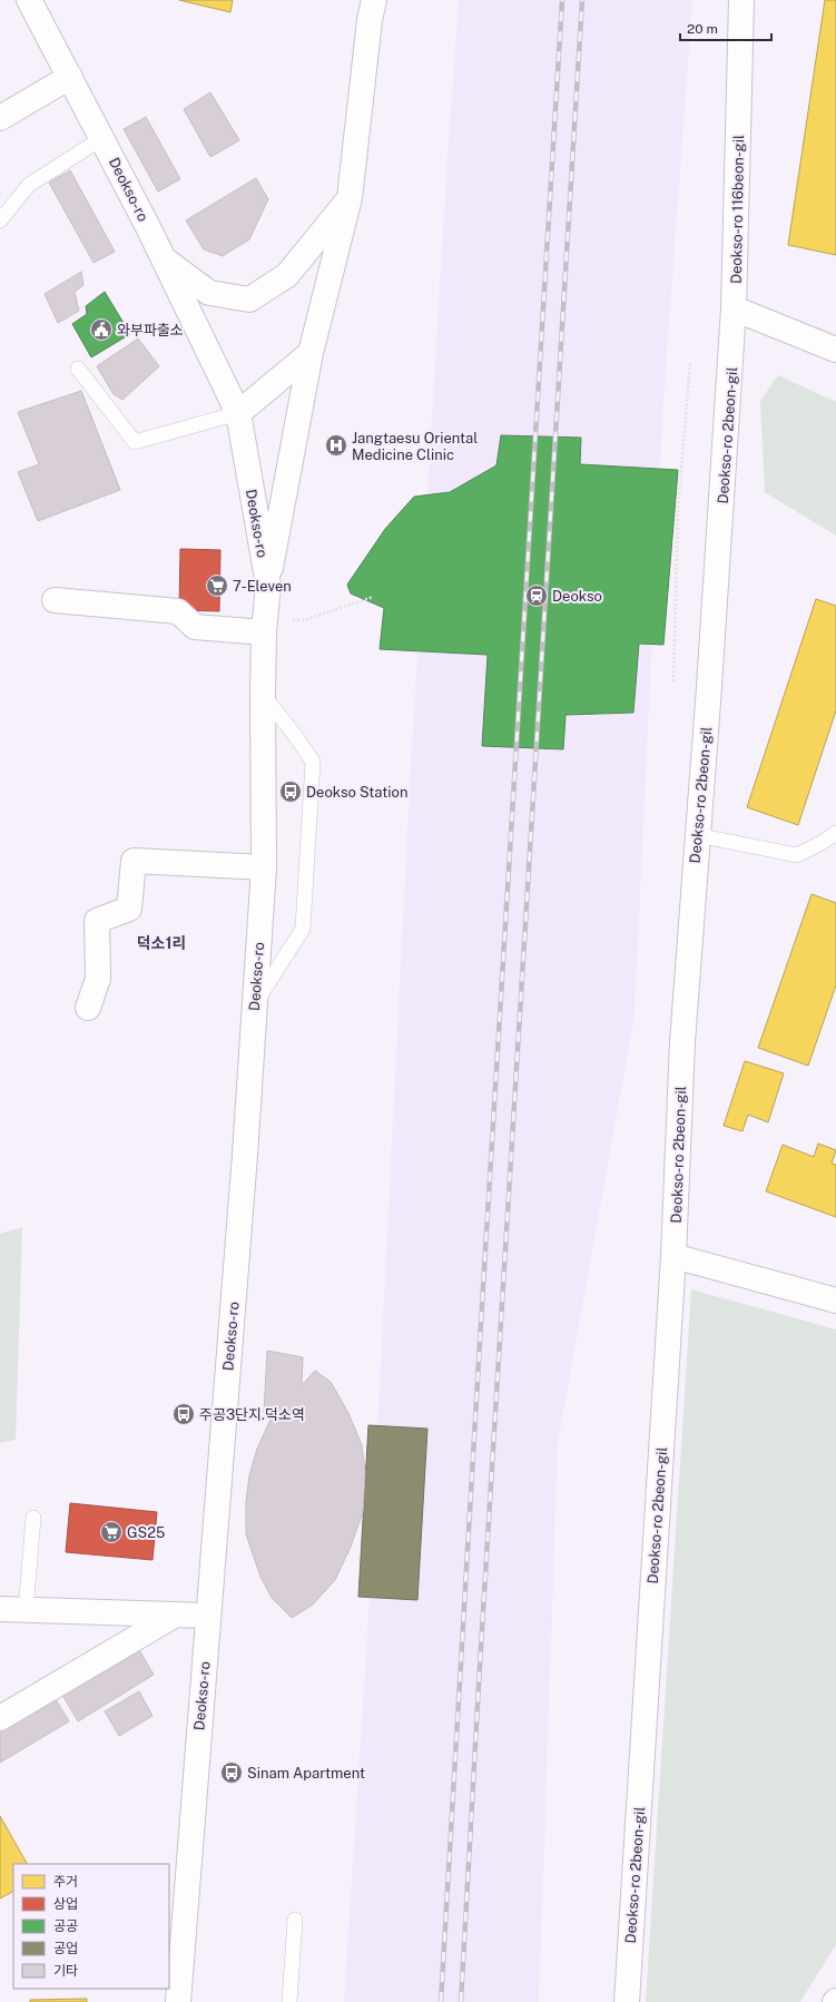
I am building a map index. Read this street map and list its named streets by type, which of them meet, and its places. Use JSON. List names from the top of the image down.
{
  "streets": {
    "street": ["Deokso-ro", "Deokso-ro 116beon-gil", "Deokso-ro 2beon-gil"]
  },
  "crossings": [
    ["Deokso-ro 116beon-gil", "Deokso-ro 2beon-gil"]
  ],
  "districts": ["덕소1리"],
  "places": {
    "public building": ["와부파출소"],
    "hospital": ["Jangtaesu Oriental Medicine Clinic"],
    "supermarket": ["7-Eleven", "GS25"],
    "station": ["Deokso"],
    "bus stop": ["Deokso Station", "주공3단지.덕소역", "Sinam Apartment"]
  },
  "legend": [
    "주거",
    "상업",
    "공공",
    "공업",
    "기타"
  ],
  "scale_bar": "20 m"
}
